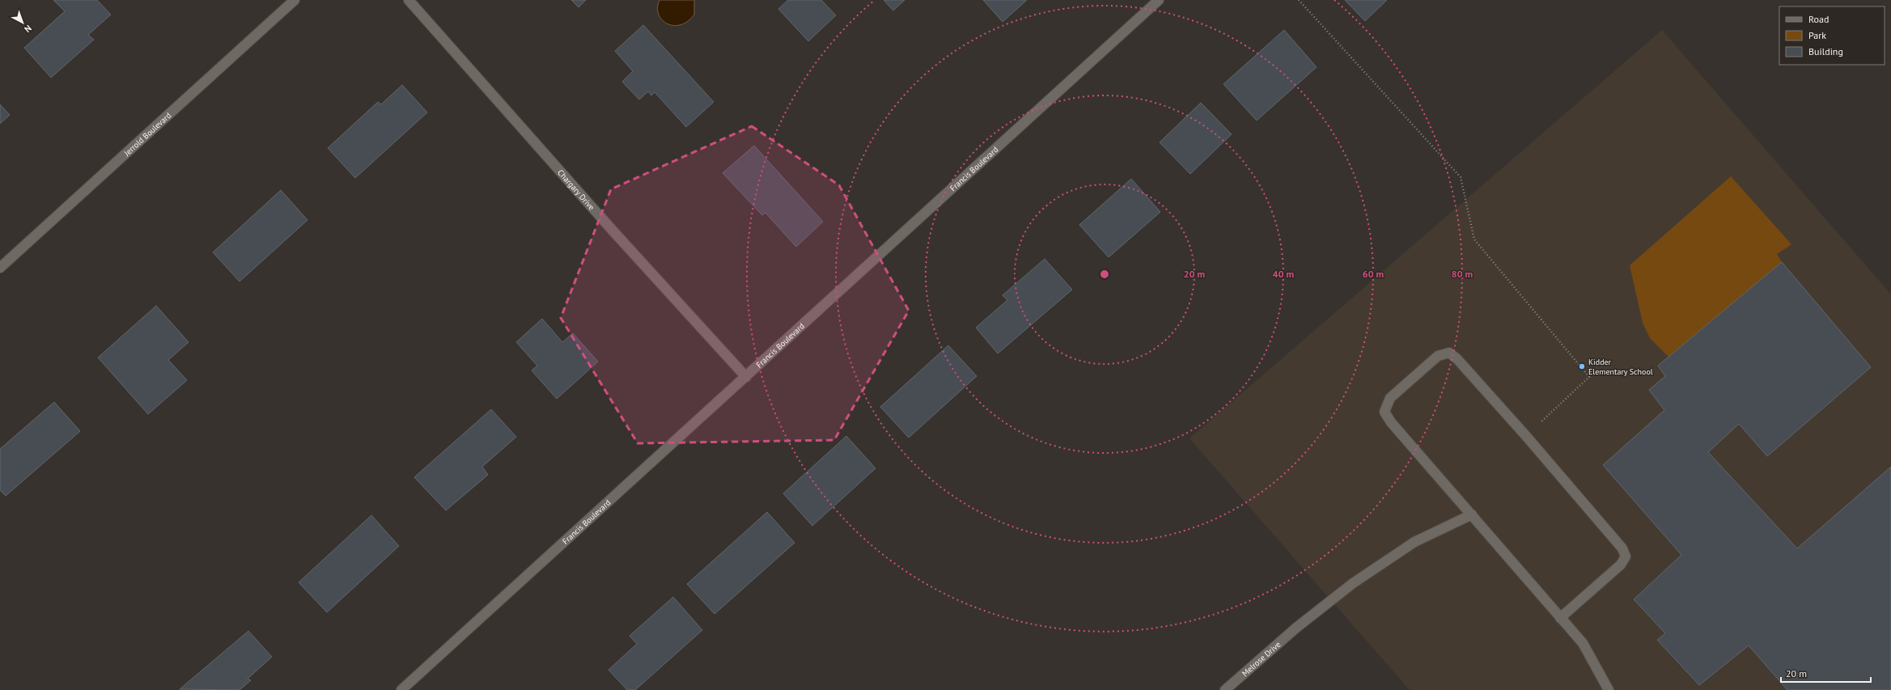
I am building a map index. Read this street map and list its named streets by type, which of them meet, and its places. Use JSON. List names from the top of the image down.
{
  "streets": {
    "street": [
      "Jerrold Boulevard",
      "Francis Boulevard",
      "Chargary Drive",
      "Melrose Drive"
    ]
  },
  "crossings": [
    ["Francis Boulevard", "Chargary Drive"]
  ],
  "places": ["Kidder Elementary School"],
  "legend": ["Road", "Park", "Building"],
  "scale_bar": "20 m",
  "north": "bottom right",
  "rings": [
    "20 m",
    "40 m",
    "60 m",
    "80 m"
  ]
}
